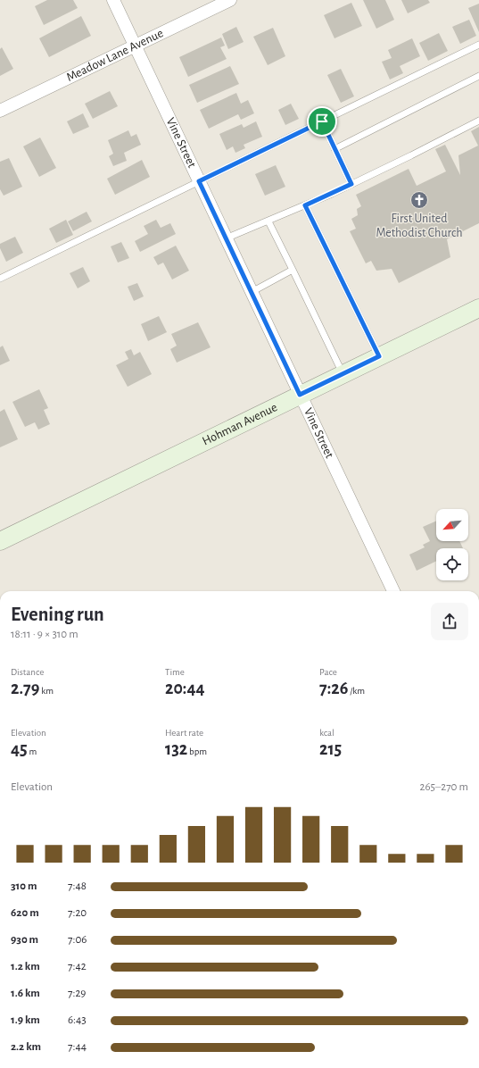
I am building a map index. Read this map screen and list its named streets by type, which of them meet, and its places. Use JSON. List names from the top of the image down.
{
  "streets": {
    "main road": ["Hohman Avenue"],
    "street": ["Meadow Lane Avenue", "Vine Street"]
  },
  "crossings": [
    ["Meadow Lane Avenue", "Vine Street"],
    ["Vine Street", "Hohman Avenue"]
  ],
  "places": {
    "church": ["First United Methodist Church"]
  },
  "north": "bottom left",
  "page": {
    "heading": ["Evening run", "18:11 · 9 × 310 m"],
    "stats": [
      ["Distance", "2.79 km"],
      ["Time", "20:44"],
      ["Pace", "7:26 /km"],
      ["Elevation", "45 m"],
      ["Heart rate", "132 bpm"],
      ["kcal", "215"]
    ],
    "chart": ["Elevation", "265–270 m"],
    "list": [
      {
        "name": "310 m",
        "note": "7:48"
      },
      {
        "name": "620 m",
        "note": "7:20"
      },
      {
        "name": "930 m",
        "note": "7:06"
      },
      {
        "name": "1.2 km",
        "note": "7:42"
      },
      {
        "name": "1.6 km",
        "note": "7:29"
      },
      {
        "name": "1.9 km",
        "note": "6:43"
      },
      {
        "name": "2.2 km",
        "note": "7:44"
      }
    ]
  }
}
